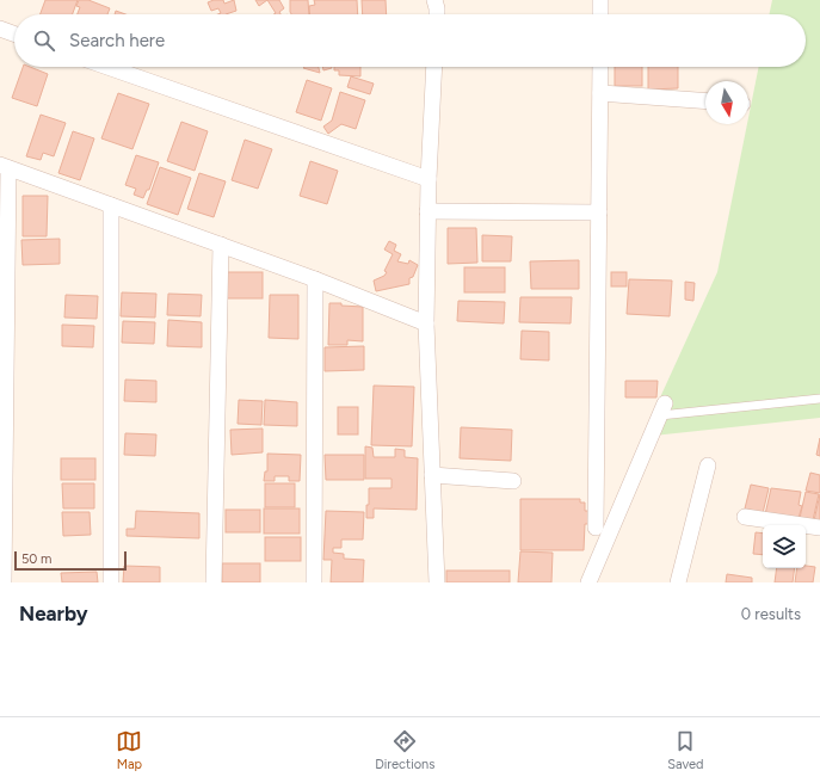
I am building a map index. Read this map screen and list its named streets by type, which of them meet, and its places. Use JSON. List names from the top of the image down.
{
  "scale_bar": "50 m",
  "north": "bottom",
  "page": {
    "search": "Search here",
    "scale": "50 m",
    "heading": ["Nearby", "0 results"],
    "nav": ["Map", "Directions", "Saved"]
  }
}
